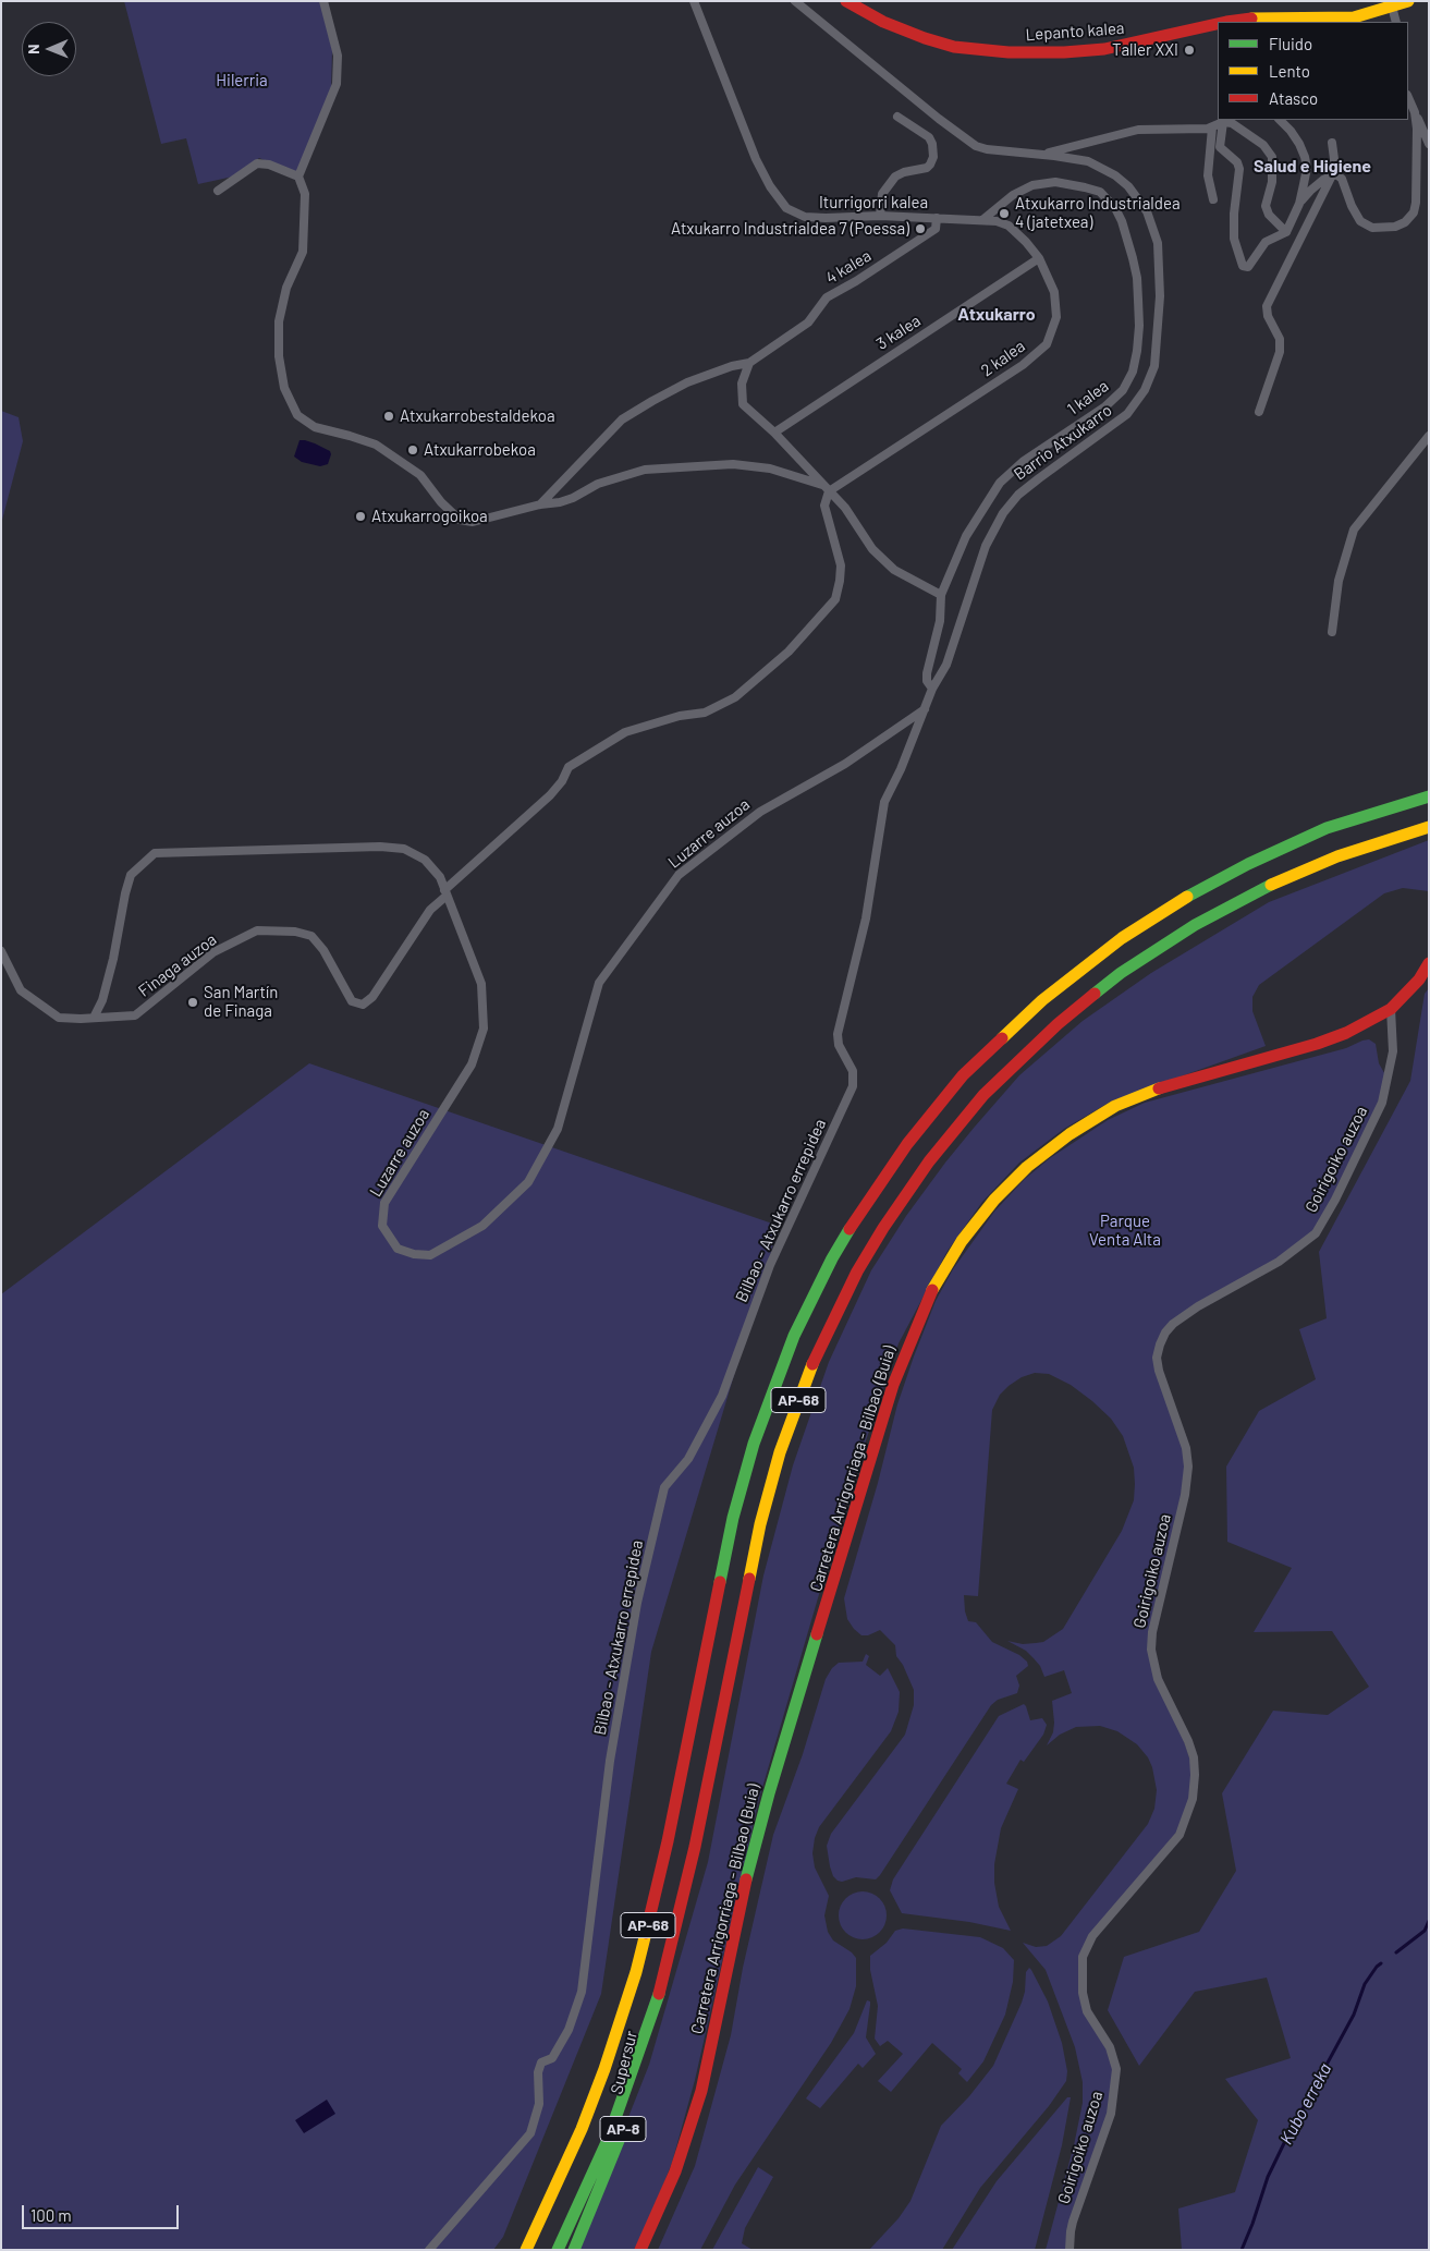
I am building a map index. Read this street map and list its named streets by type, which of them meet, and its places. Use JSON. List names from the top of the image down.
{
  "streets": {
    "main road": [
      "Lepanto kalea",
      "AP-68",
      "Carretera Arrigorriaga - Bilbao (Buia)",
      "Supersur",
      "AP-8"
    ],
    "street": [
      "Iturrigorri kalea",
      "4 kalea",
      "3 kalea",
      "2 kalea",
      "1 kalea",
      "Barrio Atxukarro",
      "Luzarre auzoa",
      "Finaga auzoa",
      "Goirigoiko auzoa",
      "Bilbao - Atxukarro errepidea"
    ]
  },
  "crossings": [
    ["Iturrigorri kalea", "4 kalea"],
    ["Iturrigorri kalea", "2 kalea"],
    ["4 kalea", "2 kalea"],
    ["3 kalea", "2 kalea"],
    ["2 kalea", "1 kalea"],
    ["Luzarre auzoa", "Finaga auzoa"],
    ["Luzarre auzoa", "Bilbao - Atxukarro errepidea"],
    ["Goirigoiko auzoa", "Carretera Arrigorriaga - Bilbao (Buia)"],
    ["AP-68", "Supersur"]
  ],
  "districts": ["Salud e Higiene", "Atxukarro"],
  "water": ["Kubo erreka"],
  "parks": ["Hilerria", "Parque Venta Alta"],
  "places": [
    "Taller XXI",
    "Atxukarro Industrialdea 4 (jatetxea)",
    "Atxukarro Industrialdea 7 (Poessa)",
    "Atxukarrobestaldekoa",
    "Atxukarrobekoa",
    "Atxukarrogoikoa",
    "San Martín de Finaga"
  ],
  "legend": ["Fluido", "Lento", "Atasco"],
  "scale_bar": "100 m",
  "north": "left"
}
